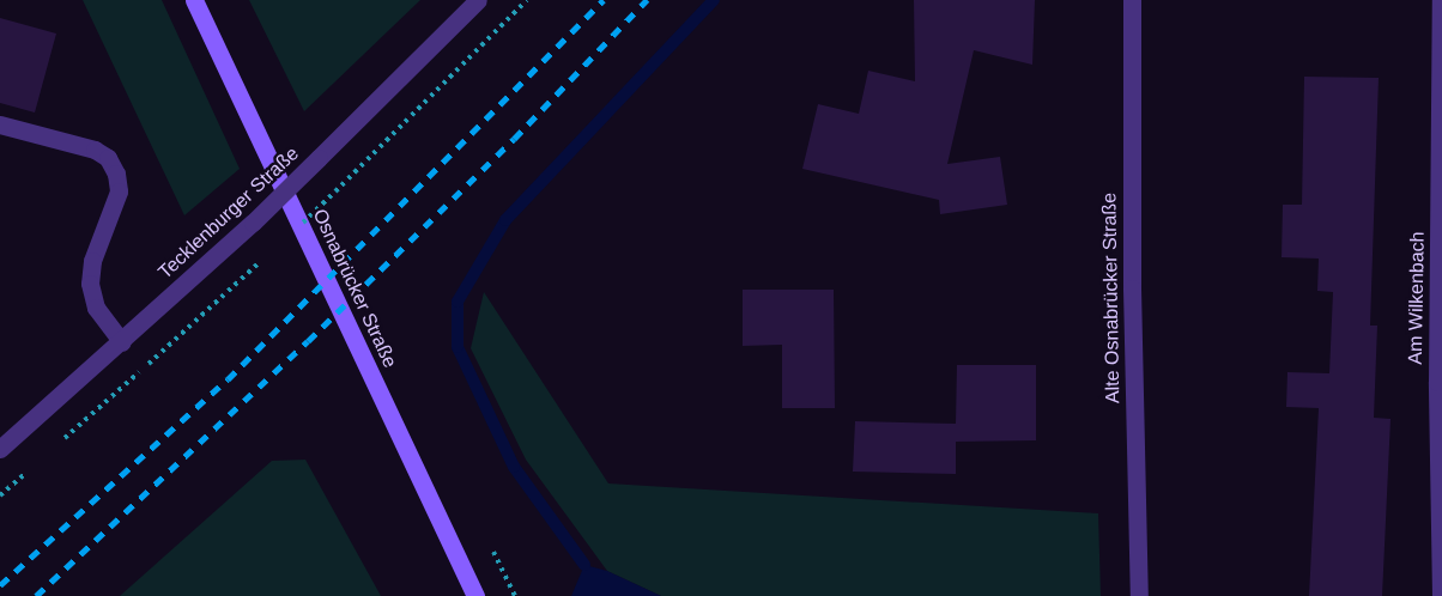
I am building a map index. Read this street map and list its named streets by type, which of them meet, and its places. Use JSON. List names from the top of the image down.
{
  "streets": {
    "main road": ["Osnabrücker Straße"],
    "street": ["Tecklenburger Straße", "Alte Osnabrücker Straße", "Am Wilkenbach"]
  }
}
